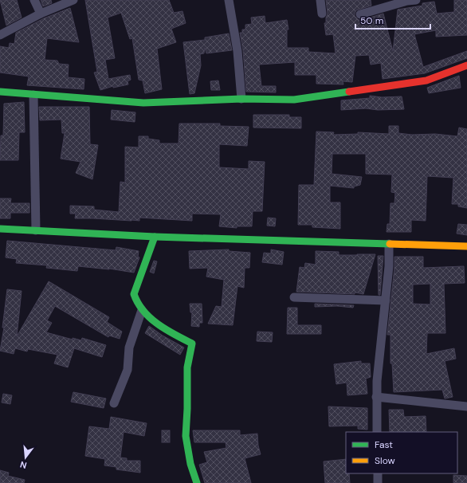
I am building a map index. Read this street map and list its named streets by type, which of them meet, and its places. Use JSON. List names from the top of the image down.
{
  "legend": ["Fast", "Slow"],
  "scale_bar": "50 m",
  "north": "bottom"
}
